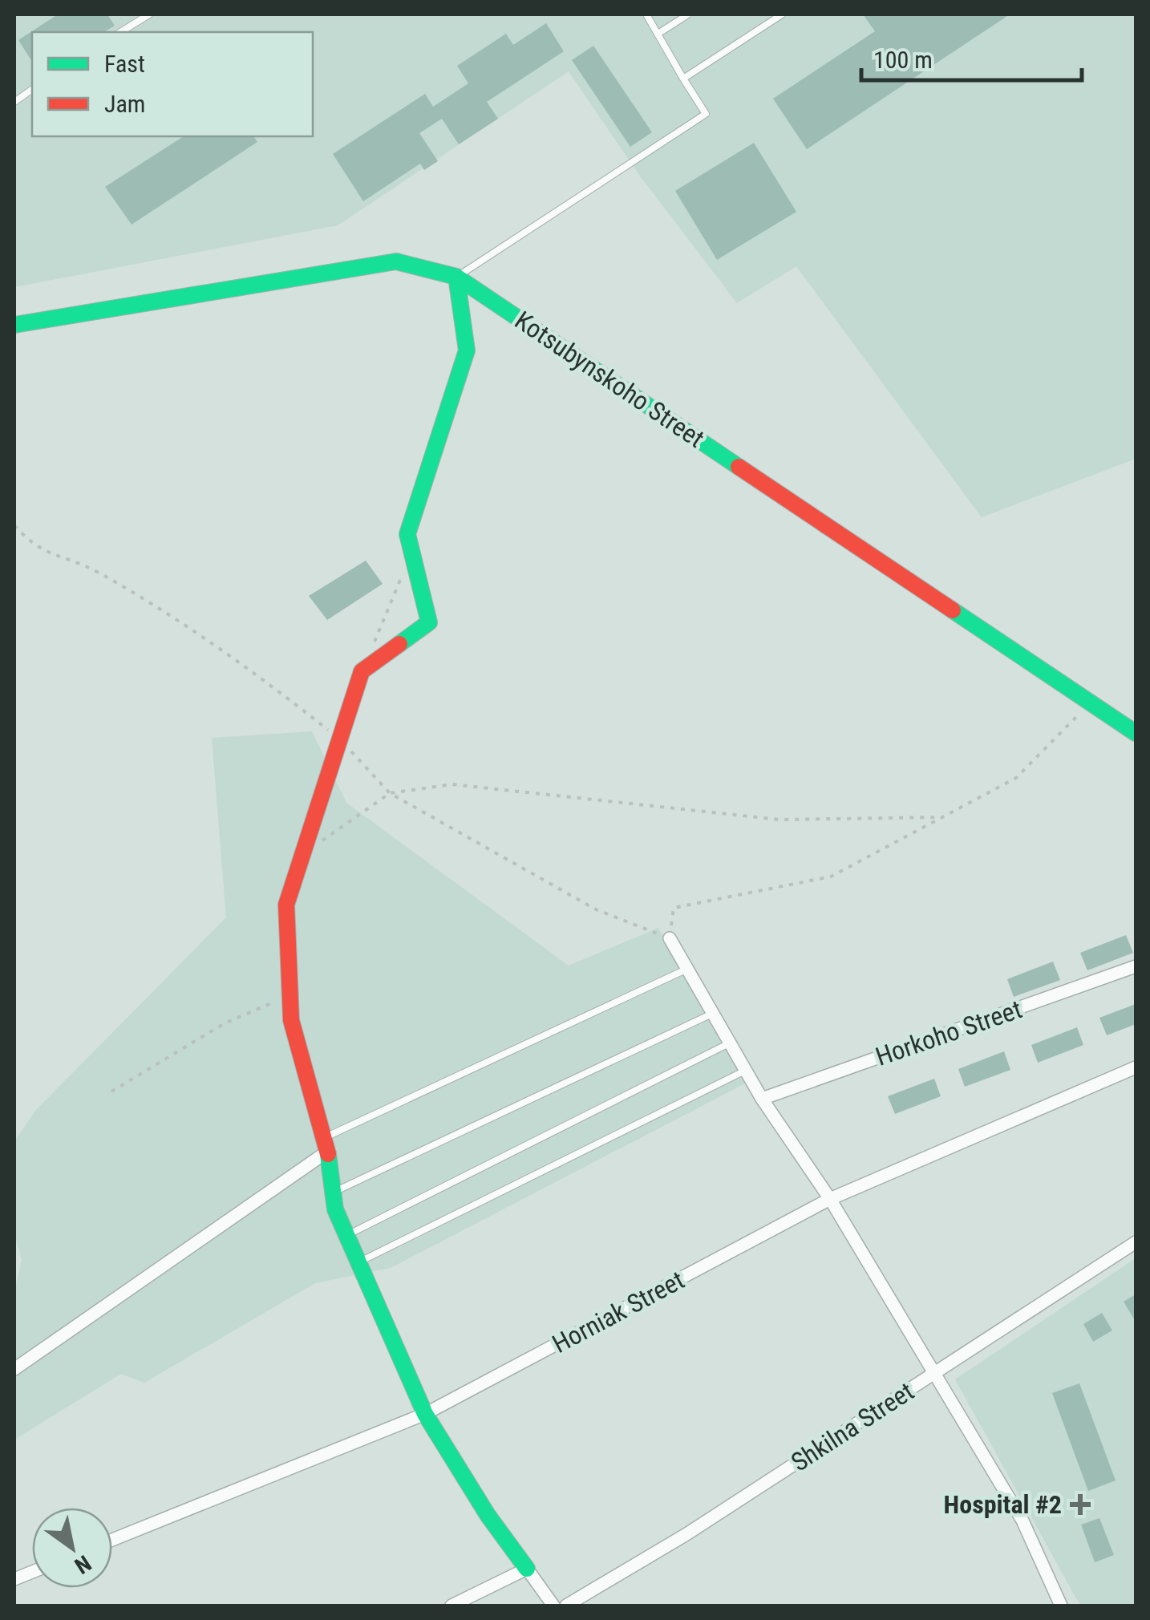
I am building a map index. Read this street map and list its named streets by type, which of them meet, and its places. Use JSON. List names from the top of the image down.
{
  "streets": {
    "street": [
      "Kotsubynskoho Street",
      "Horkoho Street",
      "Horniak Street",
      "Shkilna Street"
    ]
  },
  "places": {
    "health": ["Hospital #2"]
  },
  "legend": ["Fast", "Jam"],
  "scale_bar": "100 m",
  "north": "bottom right"
}
